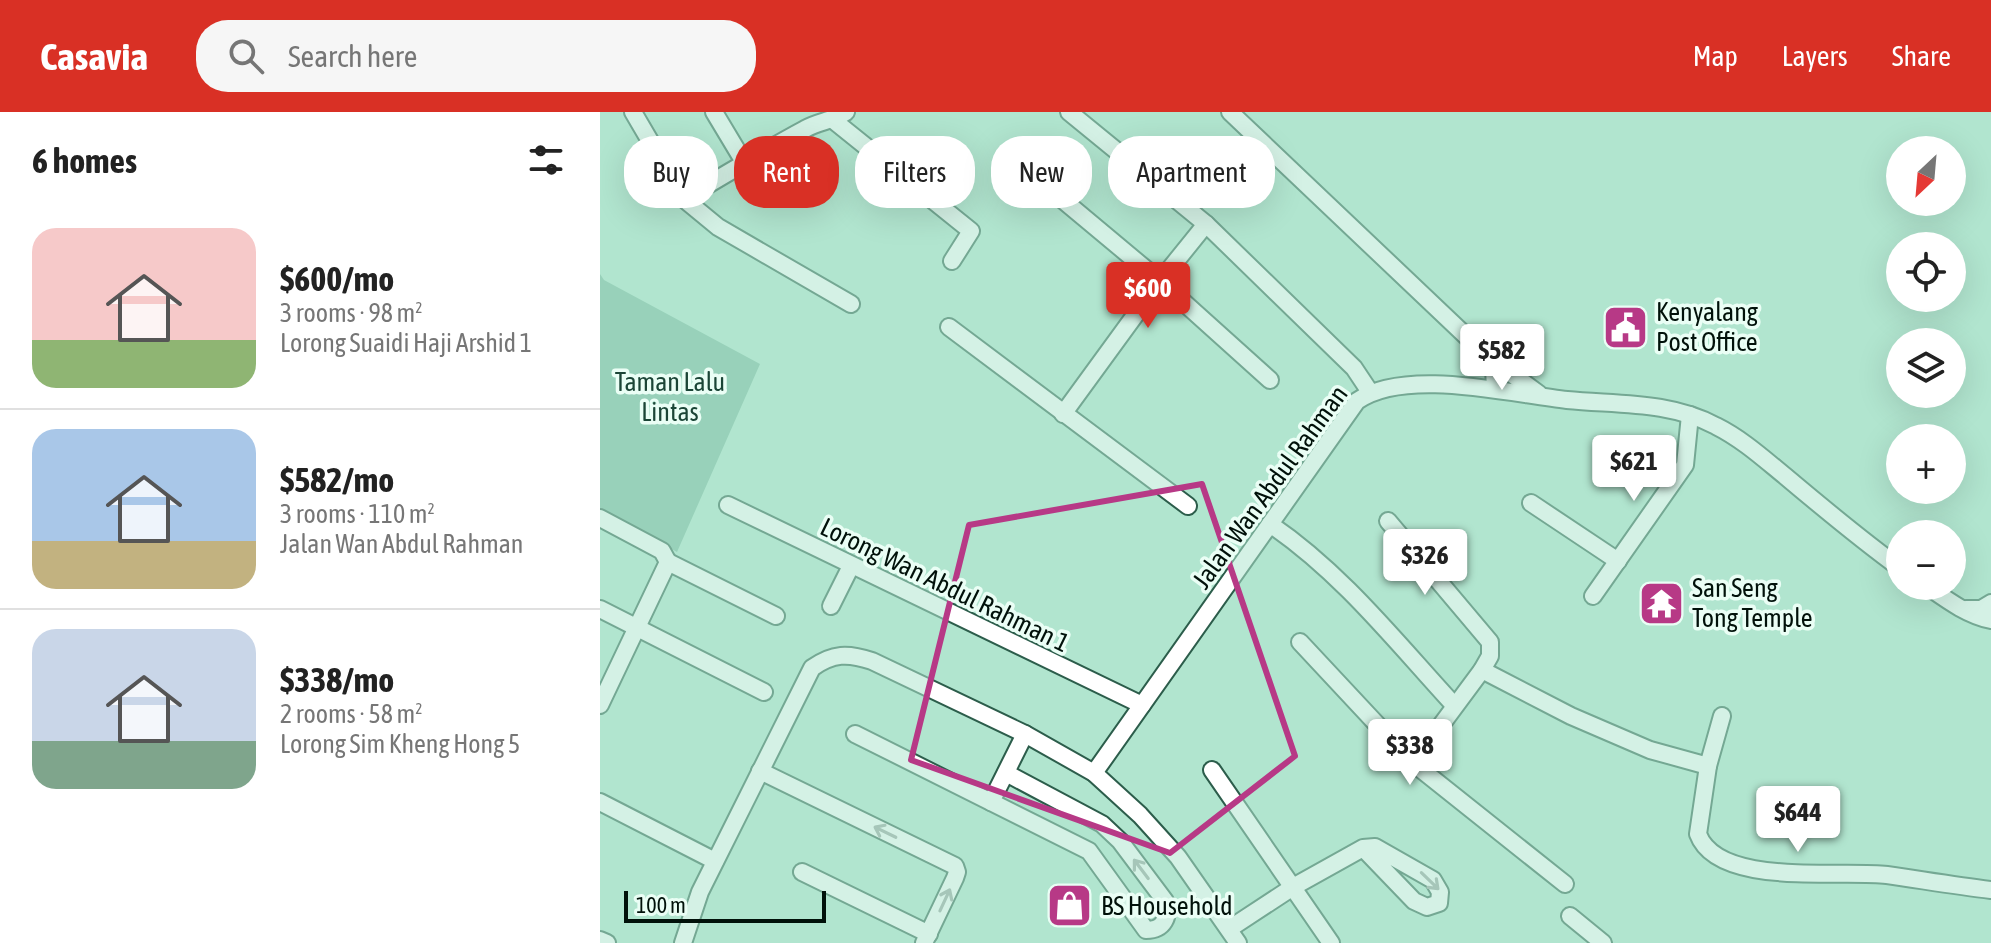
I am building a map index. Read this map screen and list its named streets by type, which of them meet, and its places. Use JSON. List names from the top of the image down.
{
  "streets": {
    "street": ["Jalan Wan Abdul Rahman", "Lorong Wan Abdul Rahman 1"]
  },
  "crossings": [
    ["Jalan Wan Abdul Rahman", "Lorong Wan Abdul Rahman 1"]
  ],
  "parks": ["Taman Lalu Lintas"],
  "places": {
    "public building": ["Kenyalang Post Office"],
    "temple": ["San Seng Tong Temple"],
    "shop": ["BS Household"]
  },
  "scale_bar": "100 m",
  "north": "bottom left",
  "page": {
    "header": "Casavia",
    "search": "Search here",
    "nav": ["Map", "Layers", "Share"],
    "heading": "6 homes",
    "map_buttons": ["+", "−"],
    "chip": [
      "Buy",
      "Rent",
      "Filters",
      "New",
      "Apartment"
    ],
    "list": [
      {
        "name": "$600/mo",
        "note": "3 rooms · 98 m² · Lorong Suaidi Haji Arshid 1"
      },
      {
        "name": "$582/mo",
        "note": "3 rooms · 110 m² · Jalan Wan Abdul Rahman"
      },
      {
        "name": "$338/mo",
        "note": "2 rooms · 58 m² · Lorong Sim Kheng Hong 5"
      }
    ],
    "price": [
      "$600",
      "$582",
      "$621",
      "$326",
      "$338",
      "$644"
    ],
    "scale": "100 m"
  }
}
